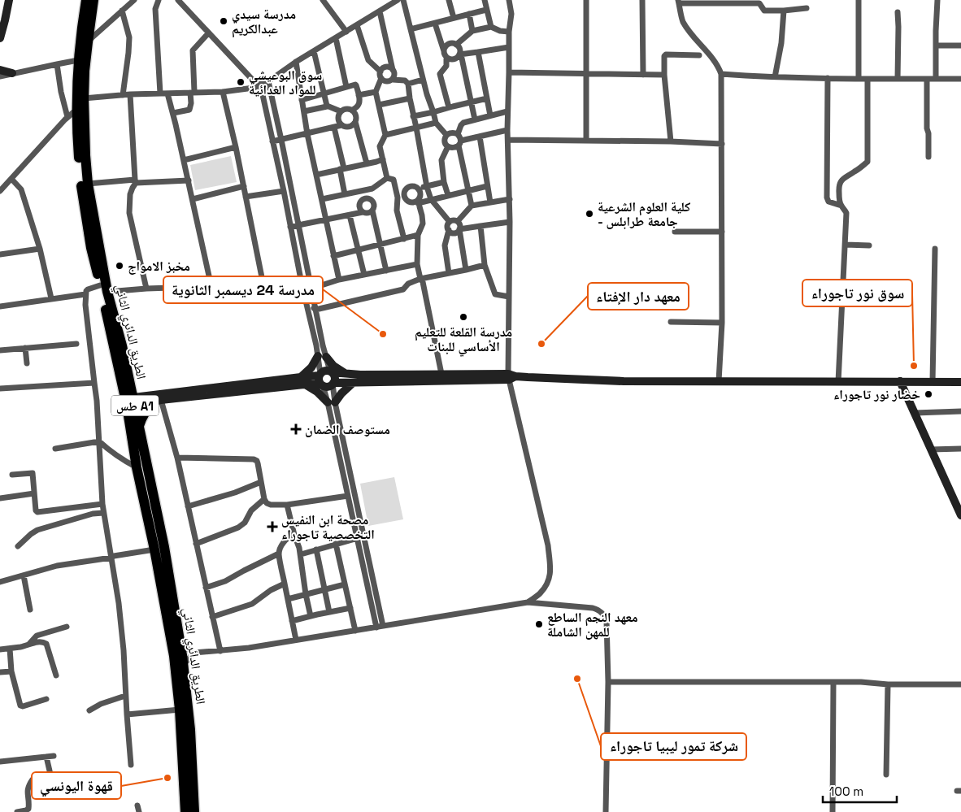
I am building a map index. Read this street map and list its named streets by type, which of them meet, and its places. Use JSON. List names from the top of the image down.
{
  "streets": {
    "highway": ["الطريق الدائري الثاني", "طس A1"]
  },
  "places": {
    "other": [
      "مدرسة سيدي عبدالكريم",
      "سوق البوعيشي للمواد الغدائية",
      "كلية العلوم الشرعية - جامعة طرابلس",
      "مخبز الامواج",
      "مدرسة القلعة للتعليم الأساسي للبنات",
      "مدرسة 24 ديسمبر الثانوية",
      "معهد دار الإفتاء",
      "سوق نور تاجوراء",
      "خضار نور تاجوراء",
      "معهد النجم الساطع للمهن الشاملة",
      "شركة تمور ليبيا تاجوراء",
      "قهوة اليونسي"
    ],
    "health": ["مستوصف الضمان", "مصحة ابن النفيس التخصصية تاجوراء"]
  },
  "scale_bar": "100 m"
}
